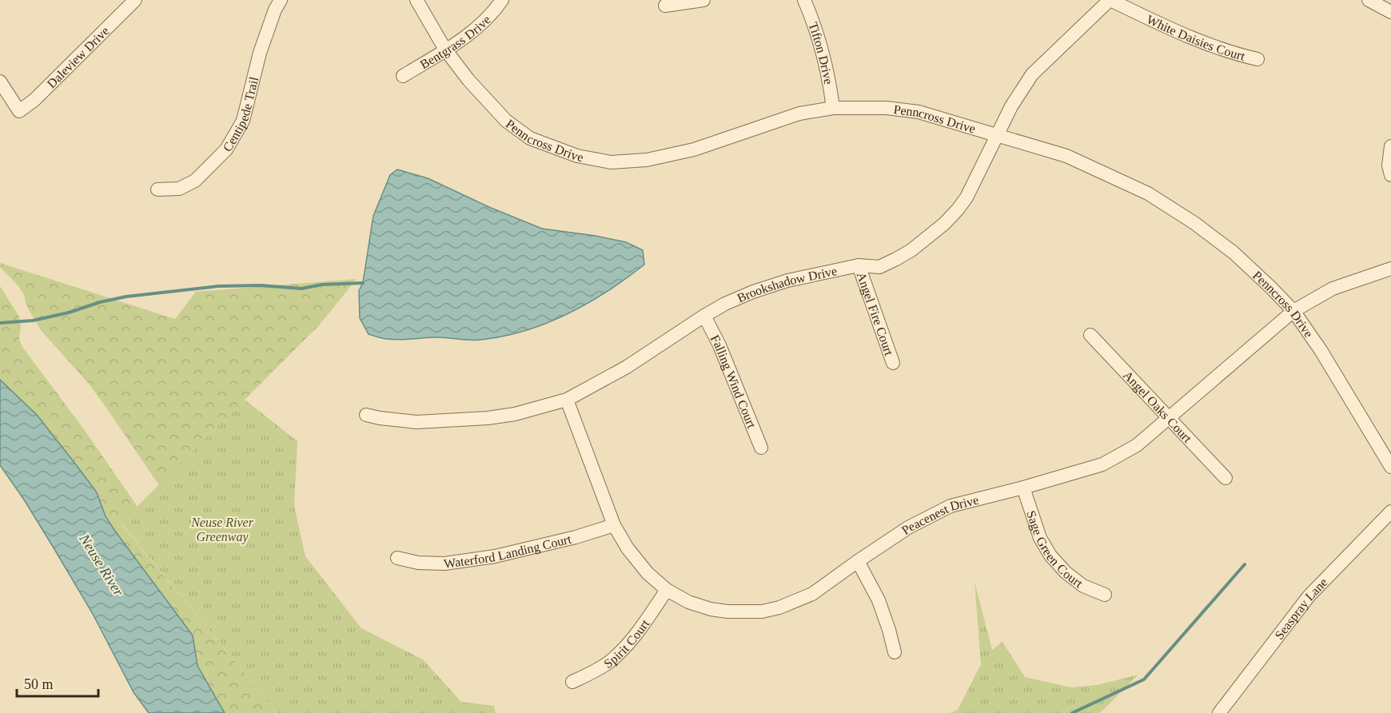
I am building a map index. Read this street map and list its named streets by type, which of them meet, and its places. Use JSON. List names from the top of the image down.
{
  "streets": {
    "street": [
      "White Daisies Court",
      "Bentgrass Drive",
      "Tifton Drive",
      "Daleview Drive",
      "Centipede Trail",
      "Penncross Drive",
      "Brookshadow Drive",
      "Angel Fire Court",
      "Falling Wind Court",
      "Angel Oaks Court",
      "Peacenest Drive",
      "Sage Green Court",
      "Waterford Landing Court",
      "Seaspray Lane",
      "Spirit Court"
    ]
  },
  "crossings": [
    ["White Daisies Court", "Brookshadow Drive"],
    ["Bentgrass Drive", "Penncross Drive"],
    ["Tifton Drive", "Penncross Drive"],
    ["Penncross Drive", "Brookshadow Drive"],
    ["Penncross Drive", "Peacenest Drive"],
    ["Brookshadow Drive", "Angel Fire Court"],
    ["Brookshadow Drive", "Falling Wind Court"],
    ["Brookshadow Drive", "Peacenest Drive"],
    ["Angel Oaks Court", "Peacenest Drive"],
    ["Peacenest Drive", "Sage Green Court"],
    ["Peacenest Drive", "Waterford Landing Court"],
    ["Peacenest Drive", "Spirit Court"]
  ],
  "water": ["Neuse River"],
  "parks": ["Neuse River Greenway"],
  "scale_bar": "50 m"
}
